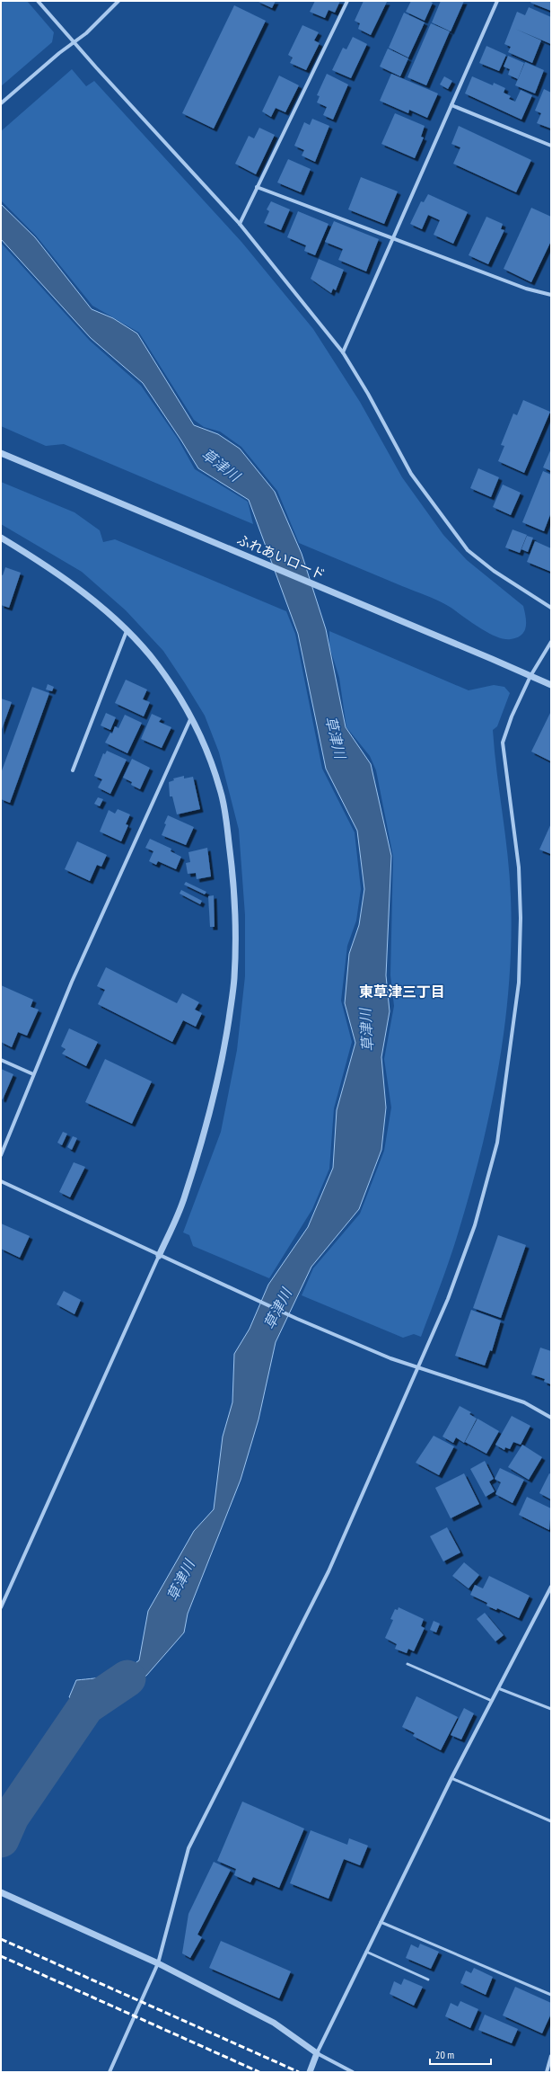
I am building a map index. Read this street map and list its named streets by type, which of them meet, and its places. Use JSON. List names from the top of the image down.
{
  "streets": {
    "street": ["ふれあいロード"]
  },
  "districts": ["東草津三丁目"],
  "water": ["草津川"],
  "scale_bar": "20 m"
}
